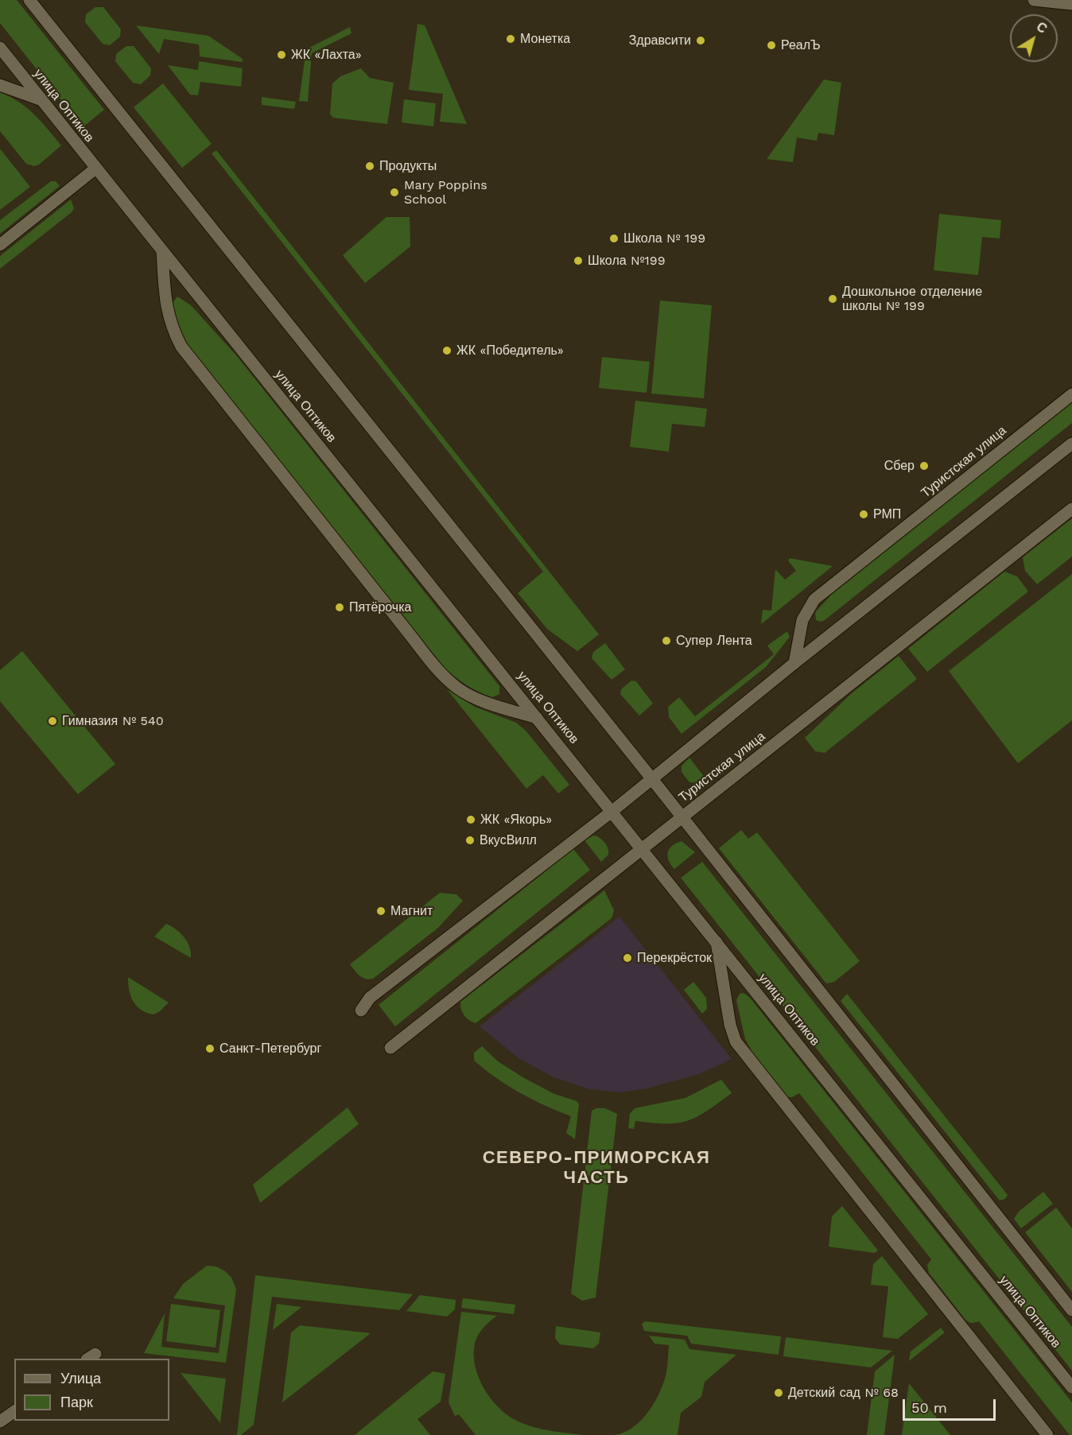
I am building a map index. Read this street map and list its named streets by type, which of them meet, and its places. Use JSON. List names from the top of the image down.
{
  "streets": {
    "street": ["улица Оптиков", "Туристская улица"]
  },
  "crossings": [
    ["улица Оптиков", "Туристская улица"]
  ],
  "districts": ["СЕВЕРО-ПРИМОРСКАЯ ЧАСТЬ"],
  "places": [
    "Монетка",
    "Здравсити",
    "РеалЪ",
    "ЖК «Лахта»",
    "Продукты",
    "Mary Poppins School",
    "Школа № 199",
    "Школа №199",
    "Дошкольное отделение школы № 199",
    "ЖК «Победитель»",
    "Сбер",
    "РМП",
    "Пятёрочка",
    "Супер Лента",
    "Гимназия № 540",
    "ЖК «Якорь»",
    "ВкусВилл",
    "Магнит",
    "Перекрёсток",
    "Санкт-Петербург",
    "Детский сад № 68"
  ],
  "legend": ["Улица", "Парк"],
  "scale_bar": "50 m",
  "north": "top right"
}
